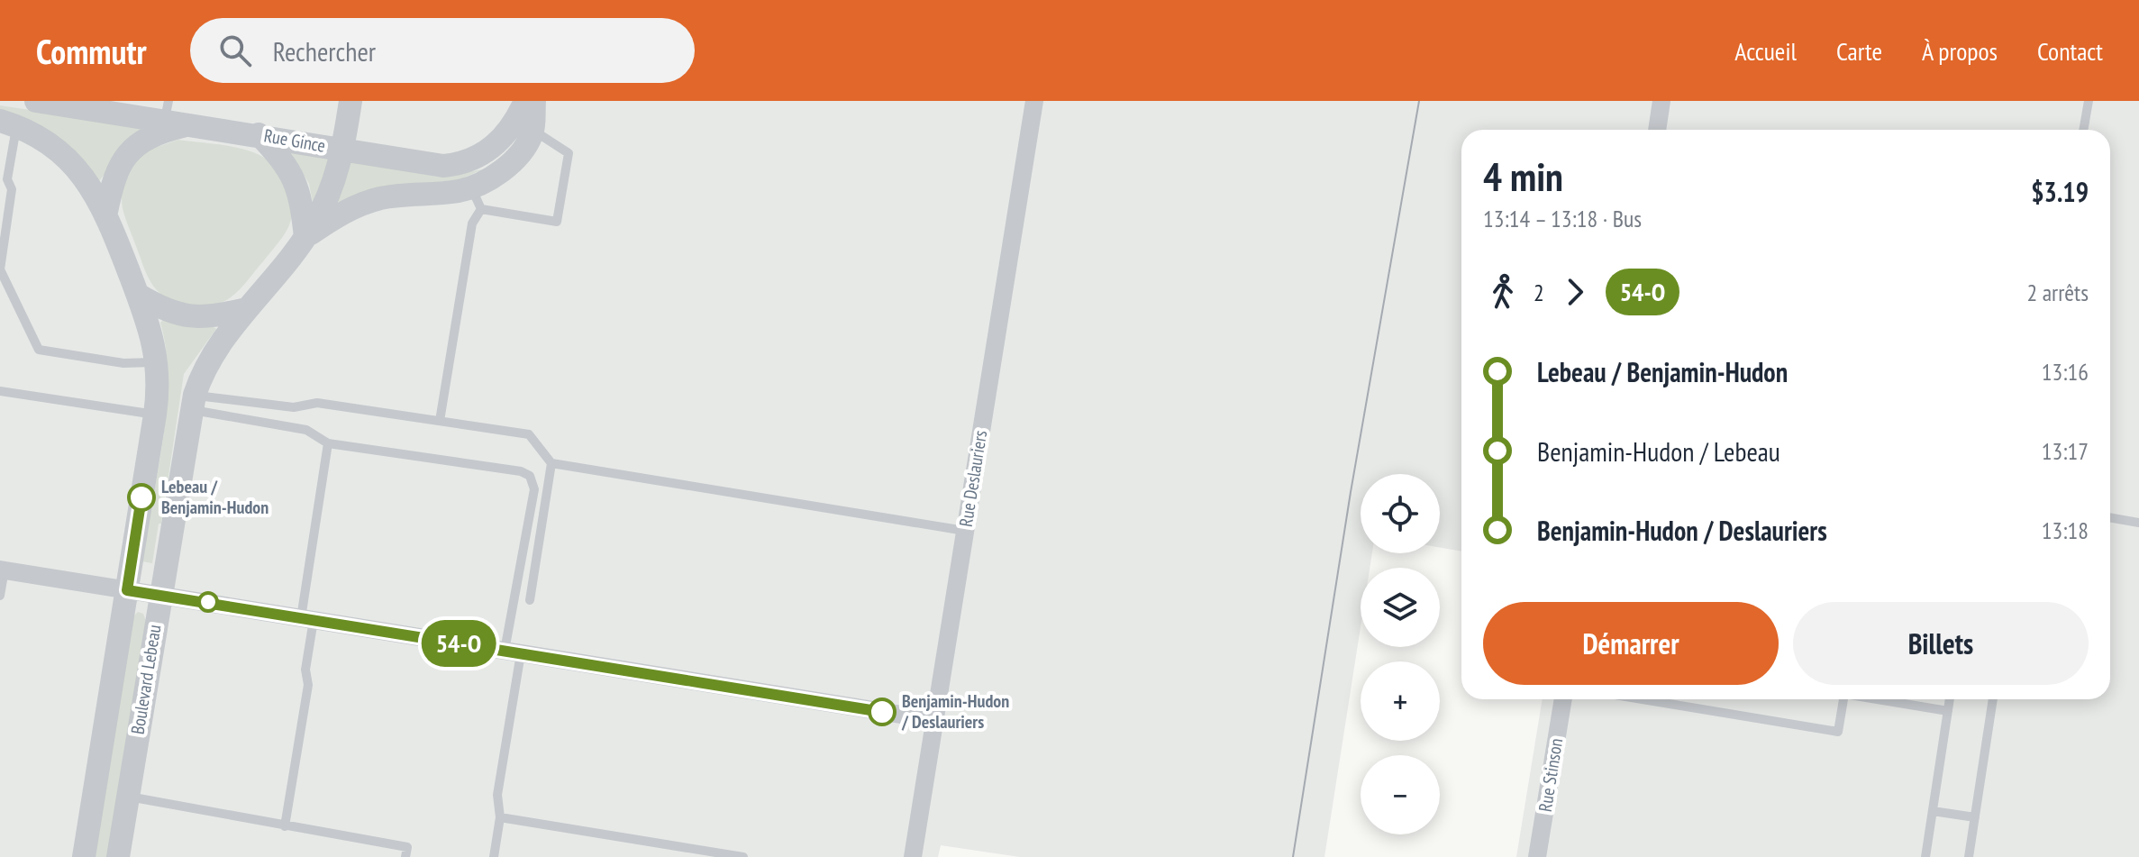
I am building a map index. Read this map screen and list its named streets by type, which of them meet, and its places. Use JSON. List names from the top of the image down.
{
  "streets": {
    "street": [
      "Rue Gince",
      "Rue Deslauriers",
      "Boulevard Lebeau",
      "Rue Stinson"
    ]
  },
  "crossings": [
    ["Rue Gince", "Boulevard Lebeau"]
  ],
  "places": ["Lebeau / Benjamin-Hudon", "Benjamin-Hudon / Deslauriers"],
  "lines": ["bus line 54-O"],
  "page": {
    "header": "Commutr",
    "search": "Rechercher",
    "nav": [
      "Accueil",
      "Carte",
      "À propos",
      "Contact"
    ],
    "on_map": "54-O",
    "heading": ["4 min", "13:14 – 13:18 · Bus", "$3.19"],
    "legs": ["2", "54-O", "2 arrêts"],
    "list": [
      {
        "name": "Lebeau / Benjamin-Hudon",
        "value": "13:16"
      },
      {
        "name": "Benjamin-Hudon / Lebeau",
        "value": "13:17"
      },
      {
        "name": "Benjamin-Hudon / Deslauriers",
        "value": "13:18"
      }
    ],
    "map_buttons": ["+", "−"],
    "buttons": ["Démarrer", "Billets"]
  }
}
